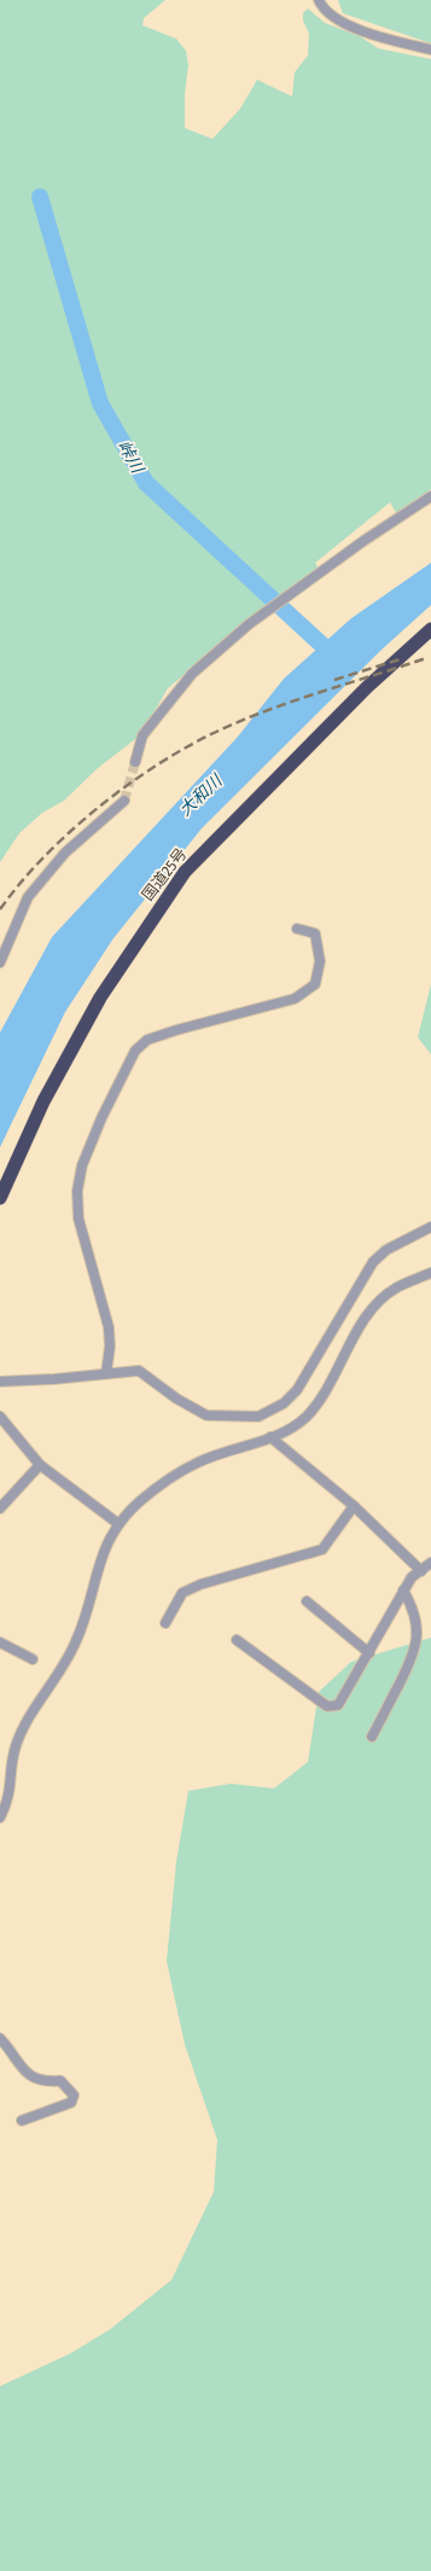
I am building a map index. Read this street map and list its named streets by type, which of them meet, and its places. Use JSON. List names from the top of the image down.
{
  "streets": {
    "highway": ["国道25号"]
  },
  "water": ["峠川", "大和川"]
}
